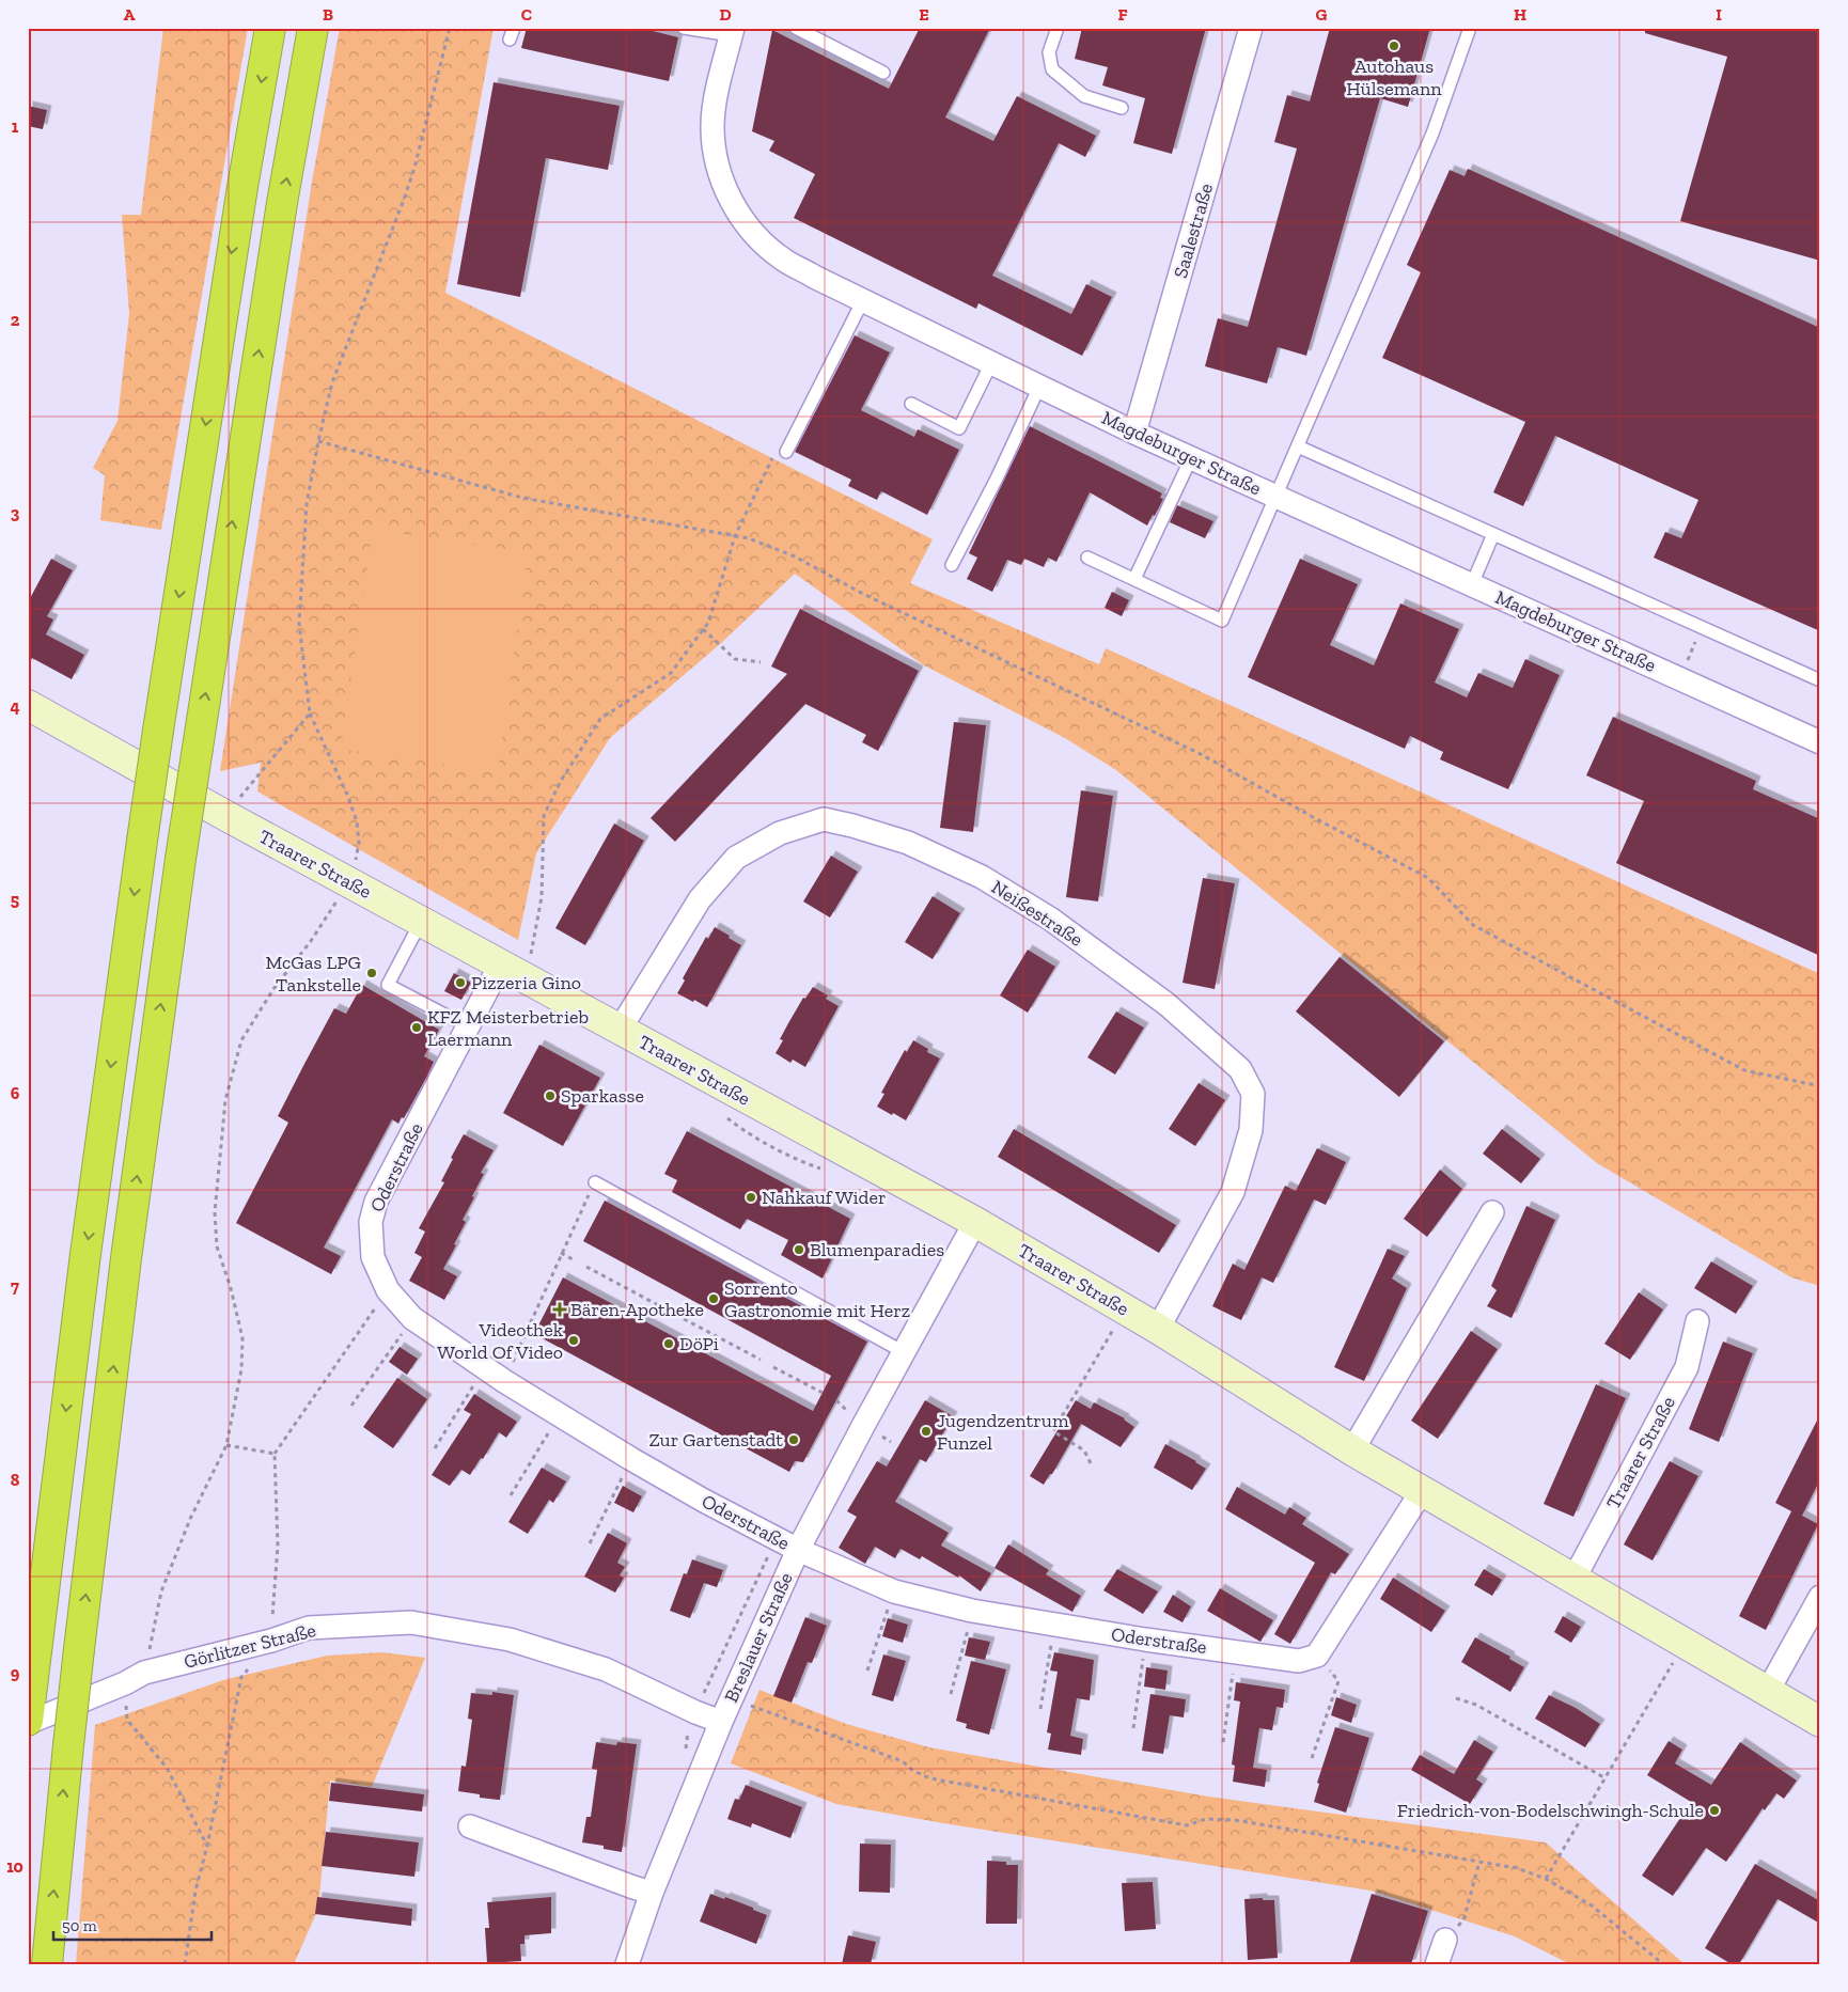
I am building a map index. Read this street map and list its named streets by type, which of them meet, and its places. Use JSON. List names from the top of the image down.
{
  "streets": {
    "street": [
      "Saalestraße",
      "Magdeburger Straße",
      "Traarer Straße",
      "Neißestraße",
      "Oderstraße",
      "Breslauer Straße",
      "Görlitzer Straße"
    ]
  },
  "crossings": [
    ["Saalestraße", "Magdeburger Straße"],
    ["Traarer Straße", "Neißestraße"],
    ["Traarer Straße", "Oderstraße"],
    ["Traarer Straße", "Breslauer Straße"],
    ["Oderstraße", "Breslauer Straße"],
    ["Breslauer Straße", "Görlitzer Straße"]
  ],
  "places": {
    "other": [
      "Autohaus Hülsemann",
      "McGas LPG Tankstelle",
      "Pizzeria Gino",
      "KFZ Meisterbetrieb Laermann",
      "Sparkasse",
      "Nahkauf Wider",
      "Blumenparadies",
      "Sorrento Gastronomie mit Herz",
      "Videothek World Of Video",
      "DöPi",
      "Jugendzentrum Funzel",
      "Zur Gartenstadt",
      "Friedrich-von-Bodelschwingh-Schule"
    ],
    "health": ["Bären-Apotheke"]
  },
  "scale_bar": "50 m",
  "grid": {
    "columns": [
      "A",
      "B",
      "C",
      "D",
      "E",
      "F",
      "G",
      "H",
      "I"
    ],
    "rows": [
      "1",
      "2",
      "3",
      "4",
      "5",
      "6",
      "7",
      "8",
      "9",
      "10"
    ]
  }
}
